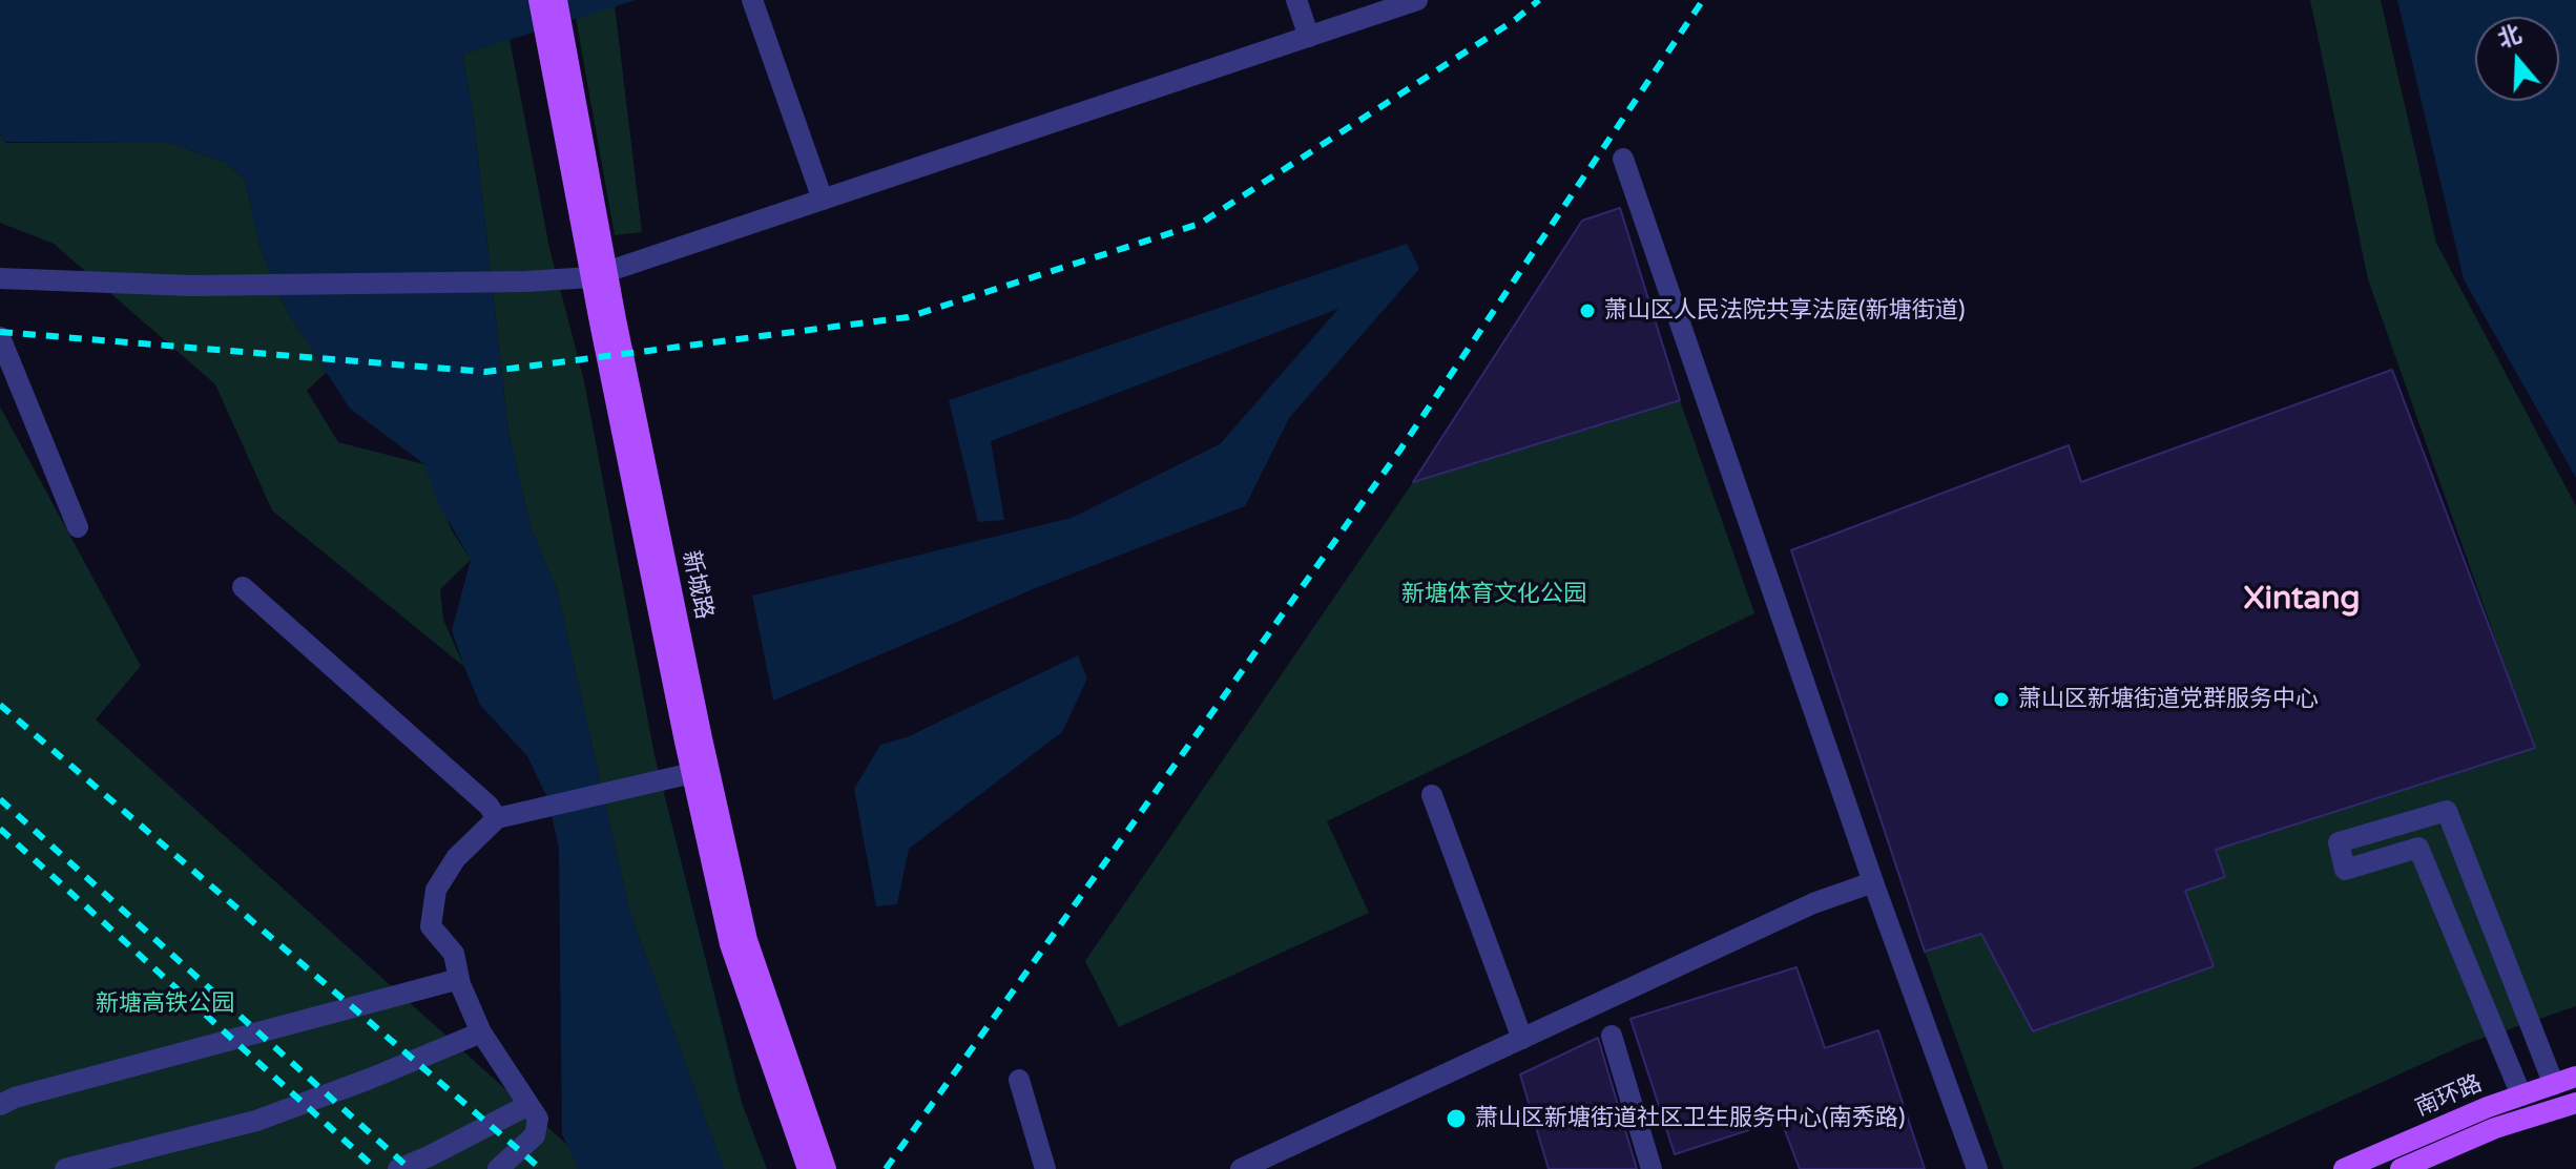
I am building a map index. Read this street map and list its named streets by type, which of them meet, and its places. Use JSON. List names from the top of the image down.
{
  "streets": {
    "main road": ["新城路", "南环路"]
  },
  "districts": ["Xintang"],
  "parks": ["新塘体育文化公园", "新塘高铁公园"],
  "places": ["萧山区人民法院共享法庭(新塘街道)", "萧山区新塘街道党群服务中心", "萧山区新塘街道社区卫生服务中心(南秀路)"],
  "north": "top"
}
